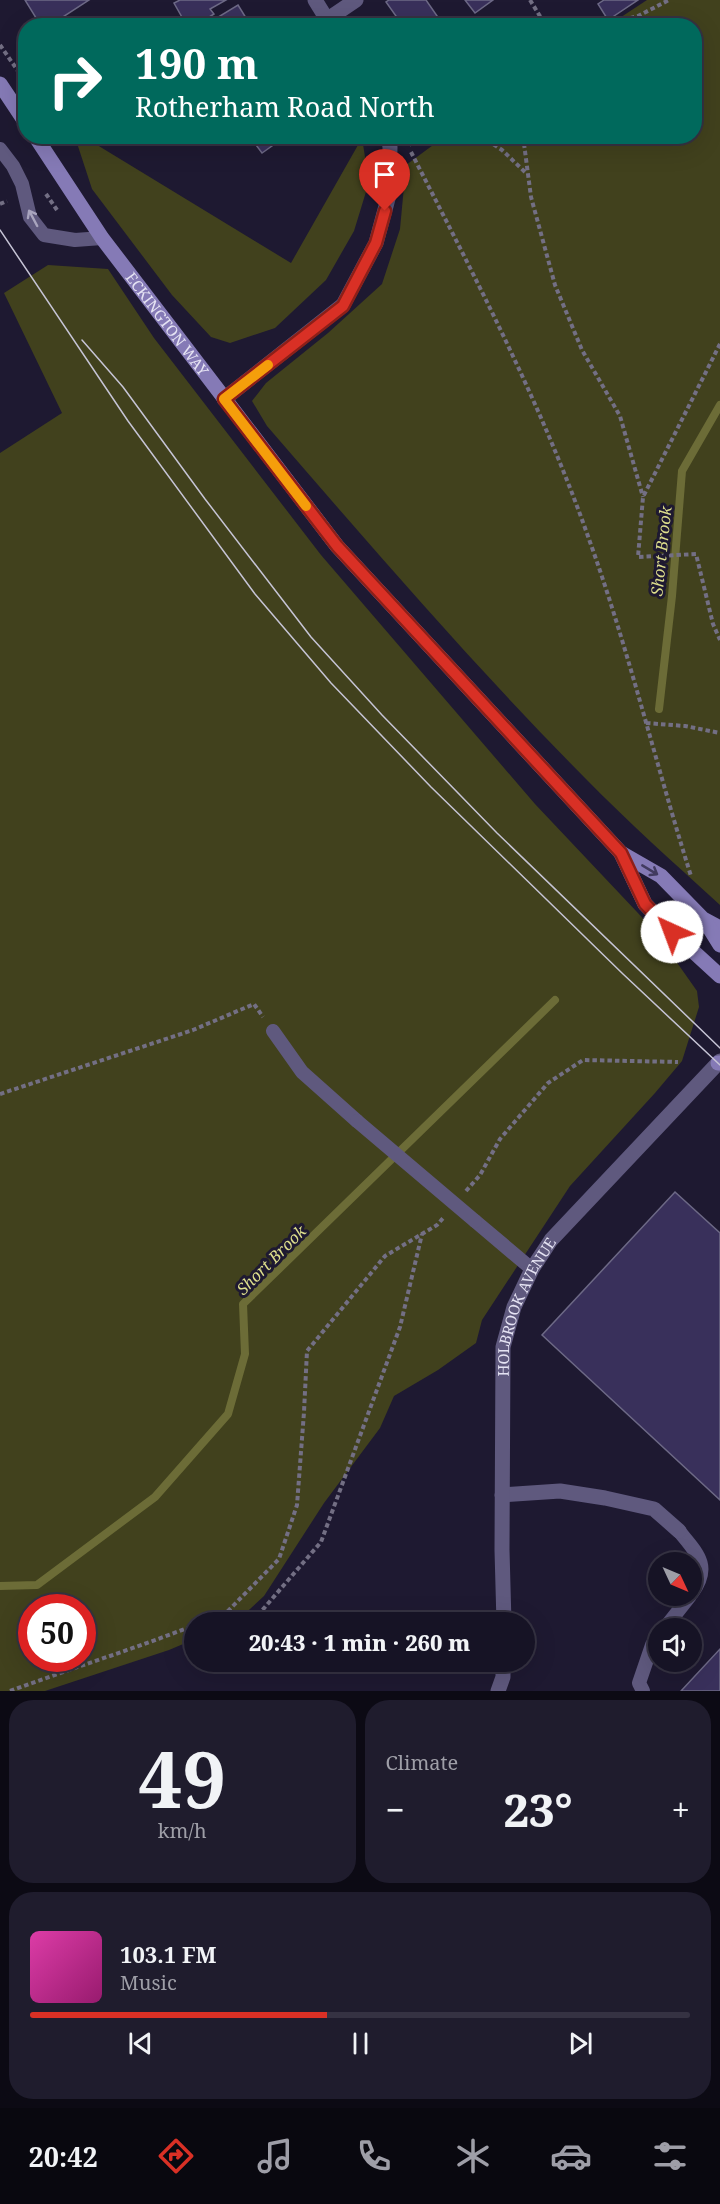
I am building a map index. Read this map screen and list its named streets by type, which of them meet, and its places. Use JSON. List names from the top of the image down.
{
  "streets": {
    "main road": ["ECKINGTON WAY"],
    "street": ["HOLBROOK AVENUE"]
  },
  "water": ["Short Brook"],
  "north": "bottom right",
  "page": {
    "turn": ["190 m", "Rotherham Road North"],
    "limit": "50",
    "trip": "20:43 · 1 min · 260 m",
    "tile": [
      ["49", "km/h"],
      "Climate"
    ],
    "heat": ["−", "23°", "+"],
    "song": ["103.1 FM", "Music"],
    "tabs": "20:42"
  }
}
